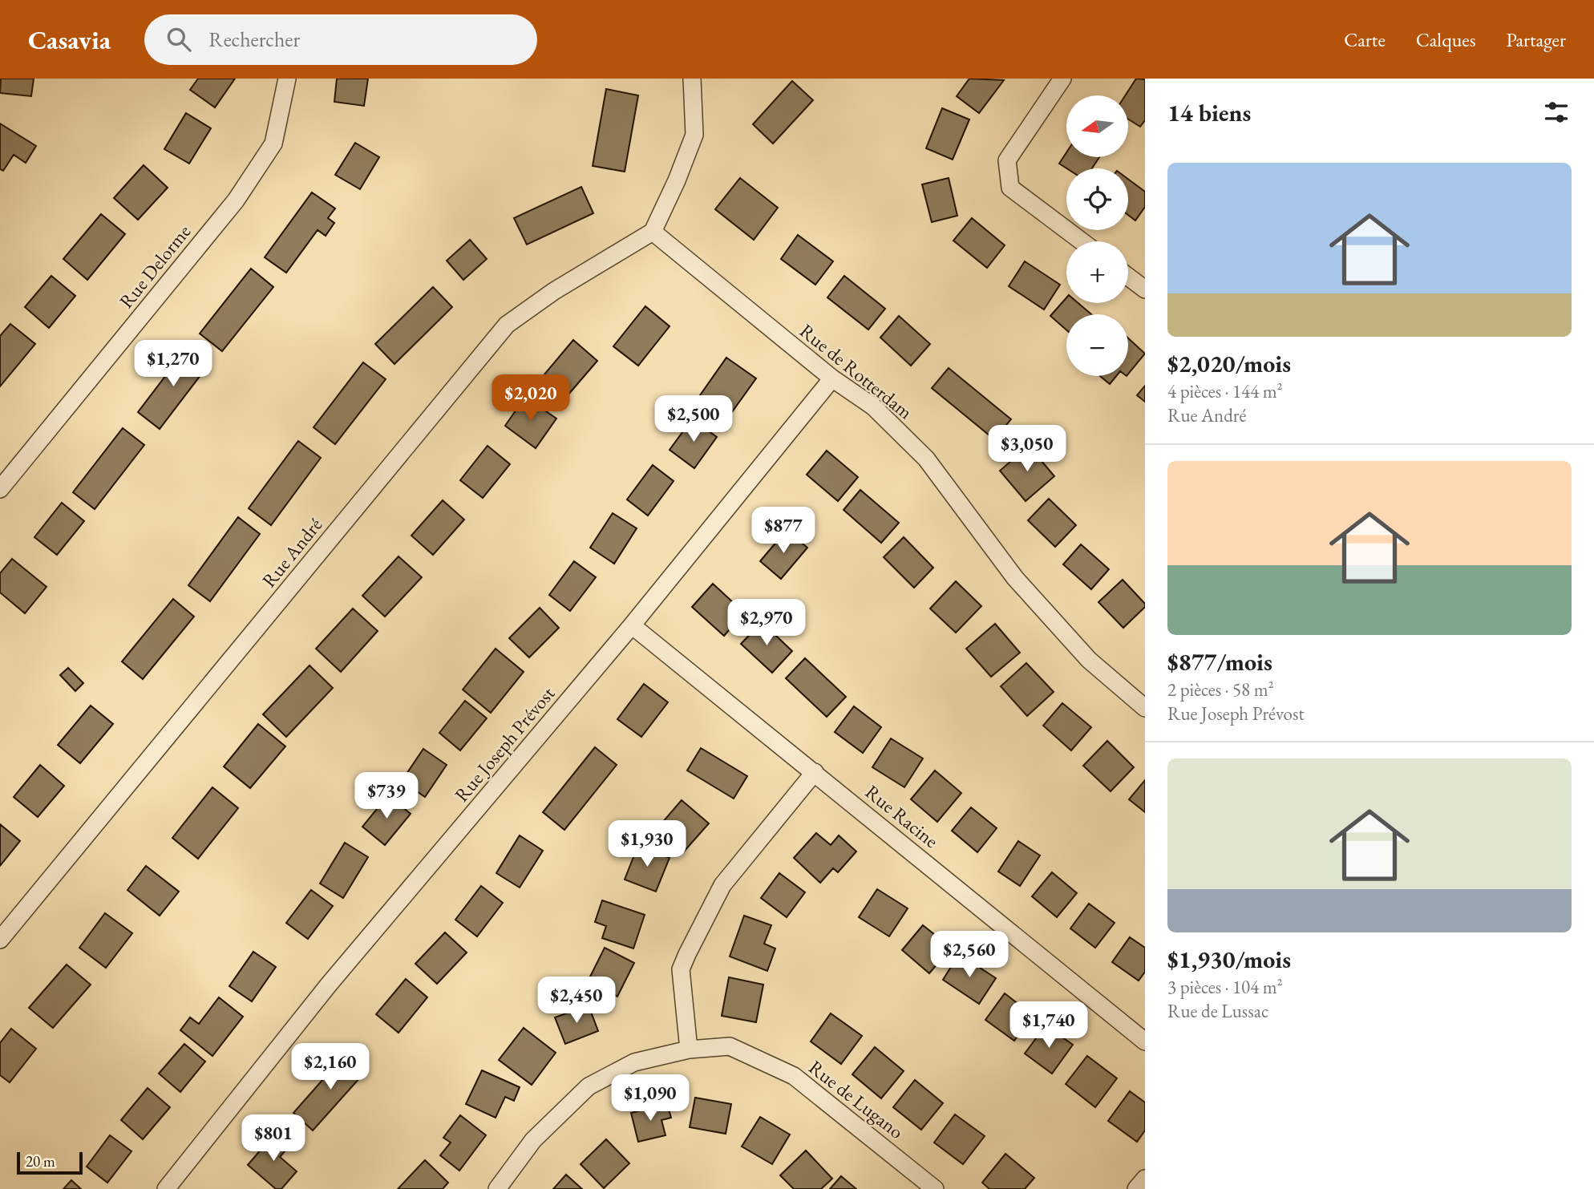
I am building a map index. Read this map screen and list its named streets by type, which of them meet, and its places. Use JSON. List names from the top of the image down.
{
  "streets": {
    "street": [
      "Rue Delorme",
      "Rue de Rotterdam",
      "Rue André",
      "Rue Joseph Prévost",
      "Rue Racine",
      "Rue de Lugano"
    ]
  },
  "crossings": [
    ["Rue de Rotterdam", "Rue André"],
    ["Rue de Rotterdam", "Rue Joseph Prévost"],
    ["Rue Joseph Prévost", "Rue Racine"]
  ],
  "scale_bar": "20 m",
  "north": "left",
  "page": {
    "header": "Casavia",
    "search": "Rechercher",
    "nav": ["Carte", "Calques", "Partager"],
    "heading": "14 biens",
    "map_buttons": ["+", "−"],
    "list": [
      {
        "name": "$2,020/mois",
        "note": "4 pièces · 144 m² · Rue André"
      },
      {
        "name": "$877/mois",
        "note": "2 pièces · 58 m² · Rue Joseph Prévost"
      },
      {
        "name": "$1,930/mois",
        "note": "3 pièces · 104 m² · Rue de Lussac"
      }
    ],
    "price": [
      "$1,270",
      "$2,020",
      "$2,500",
      "$3,050",
      "$877",
      "$2,970",
      "$739",
      "$1,930",
      "$2,560",
      "$2,450",
      "$1,740",
      "$2,160",
      "$1,090",
      "$801"
    ],
    "scale": "20 m"
  }
}
